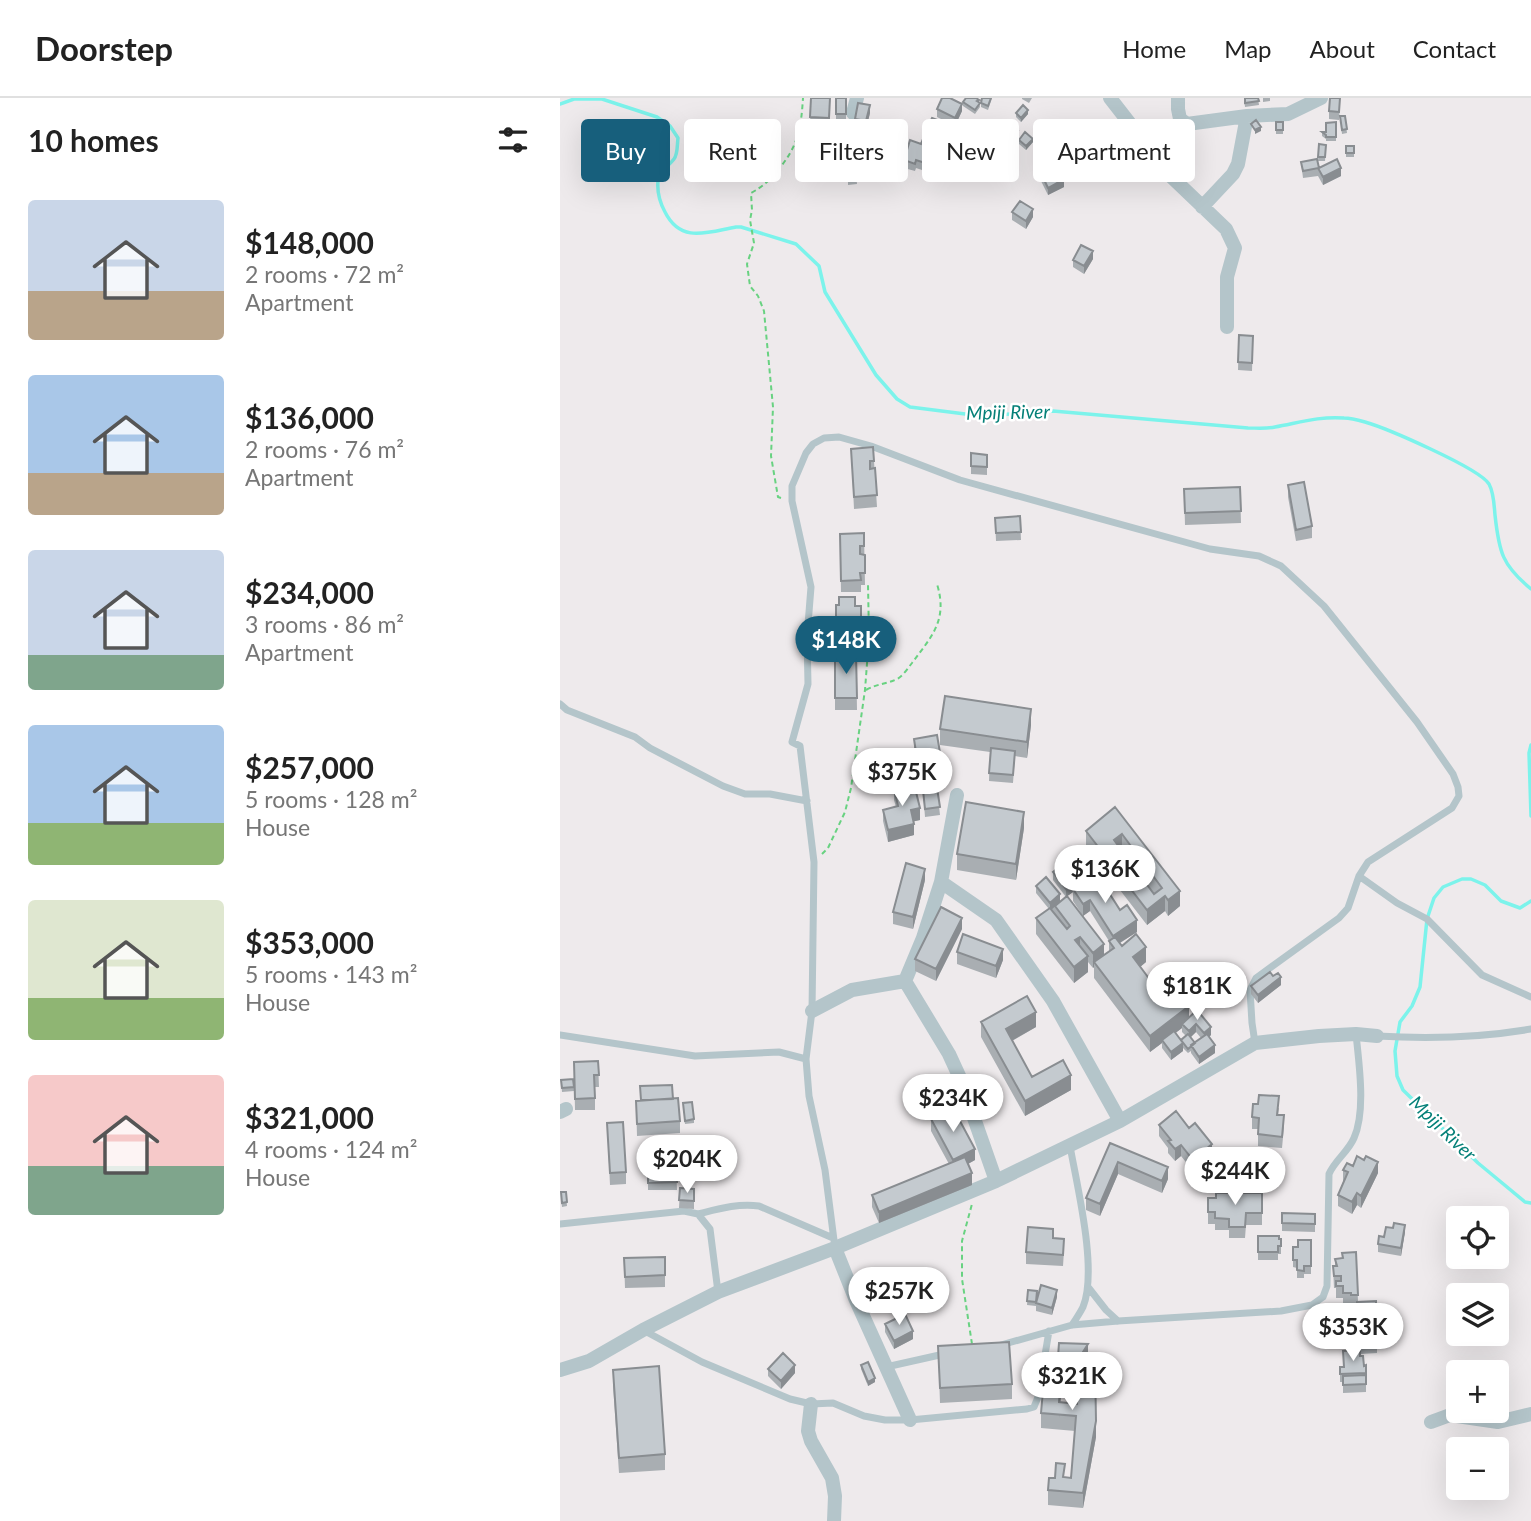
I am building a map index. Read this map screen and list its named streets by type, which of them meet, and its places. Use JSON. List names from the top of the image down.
{
  "water": ["Mpiji River"],
  "page": {
    "header": "Doorstep",
    "nav": [
      "Home",
      "Map",
      "About",
      "Contact"
    ],
    "heading": "10 homes",
    "chip": [
      "Buy",
      "Rent",
      "Filters",
      "New",
      "Apartment"
    ],
    "list": [
      {
        "name": "$148,000",
        "note": "2 rooms · 72 m² · Apartment"
      },
      {
        "name": "$136,000",
        "note": "2 rooms · 76 m² · Apartment"
      },
      {
        "name": "$234,000",
        "note": "3 rooms · 86 m² · Apartment"
      },
      {
        "name": "$257,000",
        "note": "5 rooms · 128 m² · House"
      },
      {
        "name": "$353,000",
        "note": "5 rooms · 143 m² · House"
      },
      {
        "name": "$321,000",
        "note": "4 rooms · 124 m² · House"
      }
    ],
    "price": [
      "$148K",
      "$375K",
      "$136K",
      "$181K",
      "$234K",
      "$204K",
      "$244K",
      "$257K",
      "$353K",
      "$321K"
    ],
    "map_buttons": ["+", "−"]
  }
}
